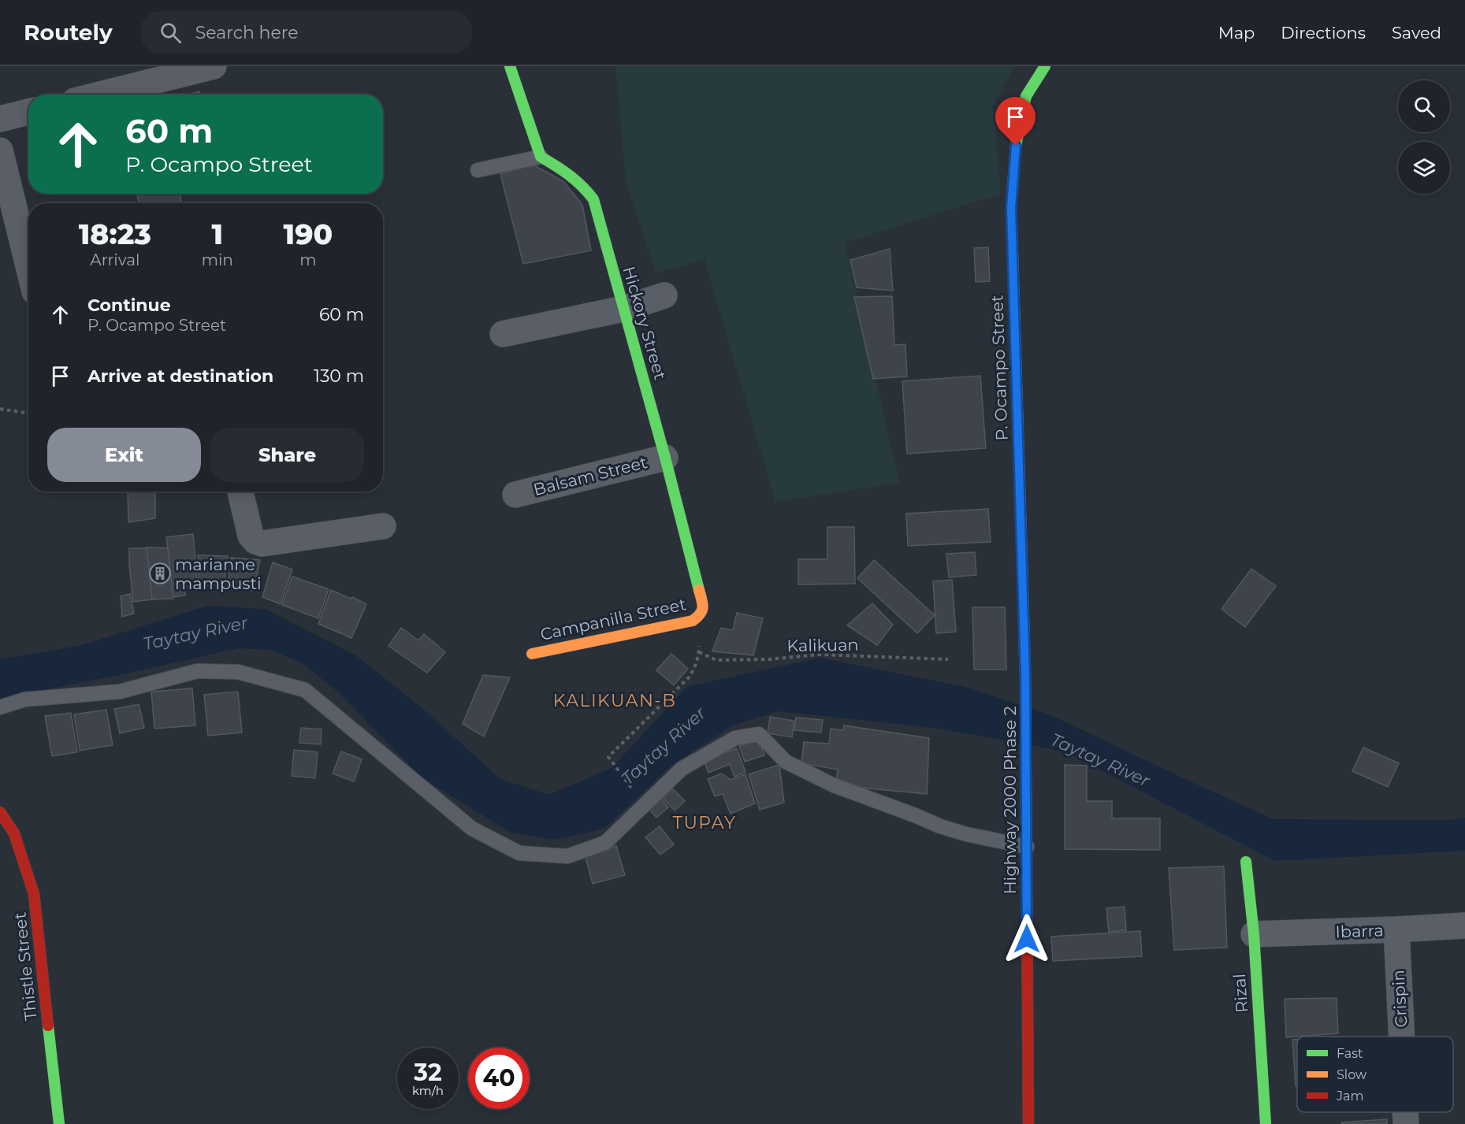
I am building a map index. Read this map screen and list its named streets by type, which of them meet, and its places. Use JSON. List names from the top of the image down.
{
  "streets": {
    "street": [
      "Hickory Street",
      "P. Ocampo Street",
      "Balsam Street",
      "Campanilla Street",
      "Highway 2000 Phase 2",
      "Ibarra",
      "Thistle Street",
      "Rizal",
      "Crispin"
    ],
    "path": ["Kalikuan"]
  },
  "crossings": [
    ["Hickory Street", "Balsam Street"],
    ["Hickory Street", "Campanilla Street"],
    ["P. Ocampo Street", "Highway 2000 Phase 2"],
    ["Ibarra", "Rizal"],
    ["Ibarra", "Crispin"]
  ],
  "districts": ["KALIKUAN-B", "TUPAY"],
  "water": ["Taytay River"],
  "places": {
    "building": ["marianne mampusti"]
  },
  "legend": ["Fast", "Slow", "Jam"],
  "page": {
    "header": "Routely",
    "search": "Search here",
    "nav": ["Map", "Directions", "Saved"],
    "turn": ["60 m", "P. Ocampo Street"],
    "eta": [
      "18:23",
      "Arrival",
      "1",
      "min",
      "190",
      "m"
    ],
    "list": [
      {
        "name": "Continue",
        "note": "P. Ocampo Street",
        "value": "60 m"
      },
      {
        "name": "Arrive at destination",
        "value": "130 m"
      }
    ],
    "buttons": ["Exit", "Share"],
    "speed": "32 km/h",
    "limit": "40"
  }
}
